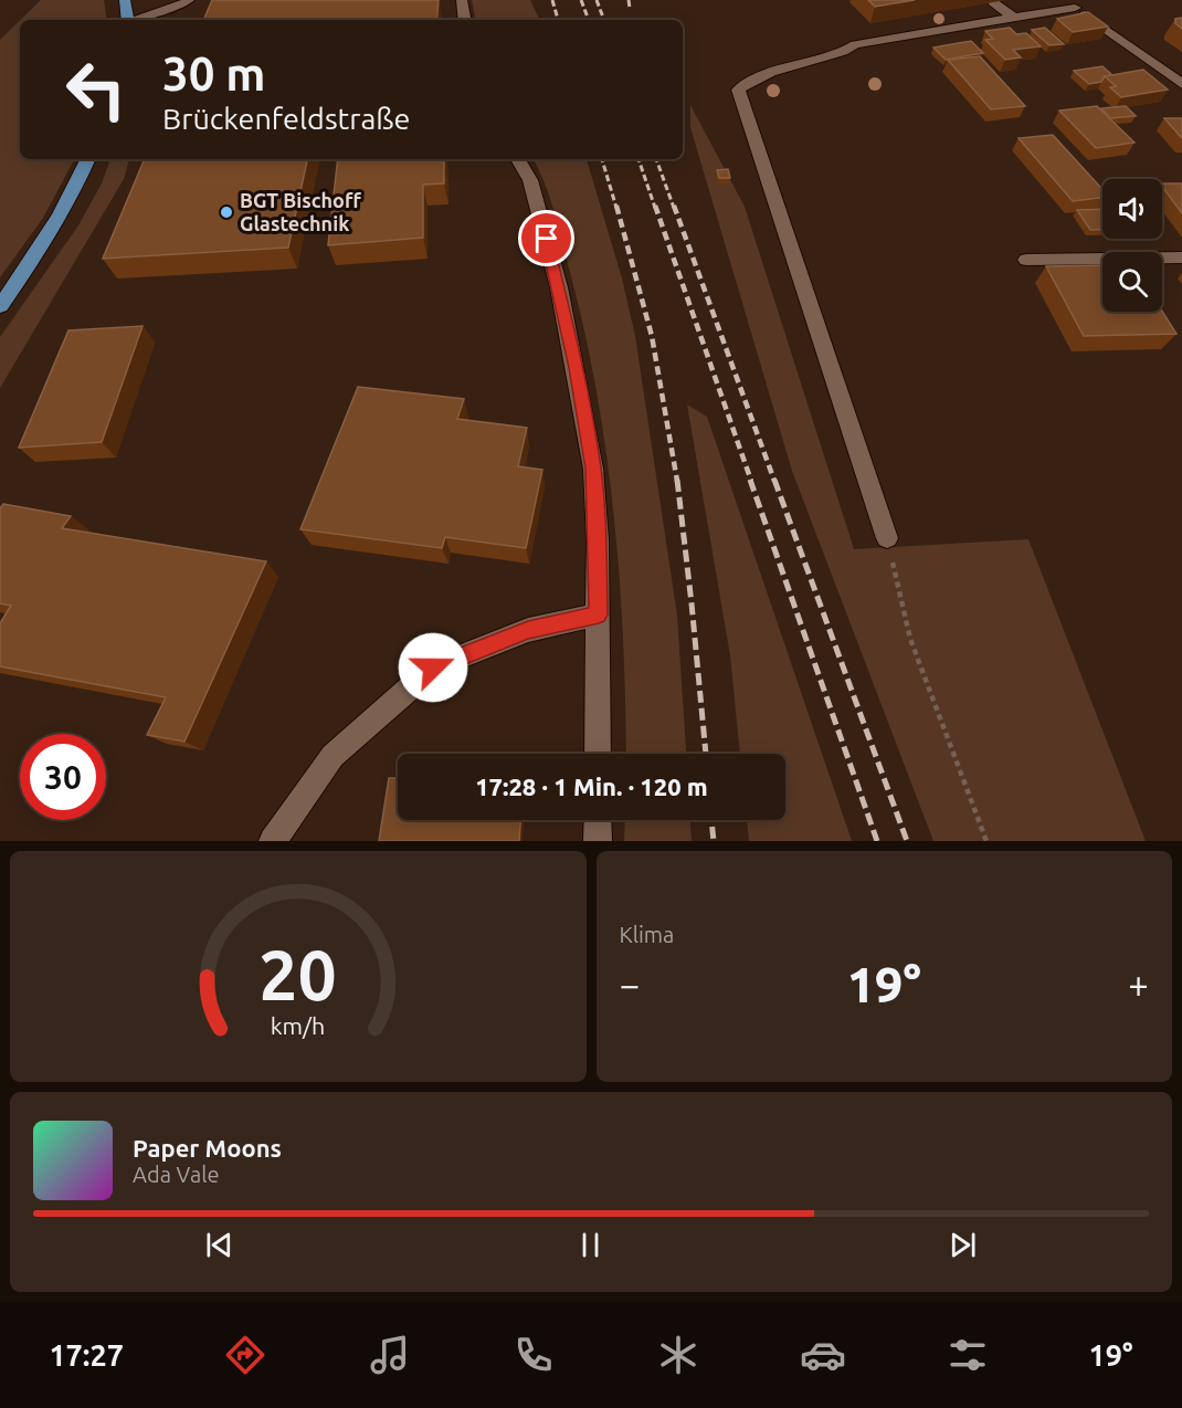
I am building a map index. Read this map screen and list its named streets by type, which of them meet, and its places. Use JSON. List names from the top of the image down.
{
  "places": ["BGT Bischoff Glastechnik"],
  "page": {
    "turn": ["30 m", "Brückenfeldstraße"],
    "limit": "30",
    "trip": "17:28 · 1 Min. · 120 m",
    "tile": "Klima",
    "heat": ["−", "19°", "+"],
    "song": ["Paper Moons", "Ada Vale"],
    "tabs": ["17:27", "19°"],
    "gauge": ["20", "km/h"]
  }
}
